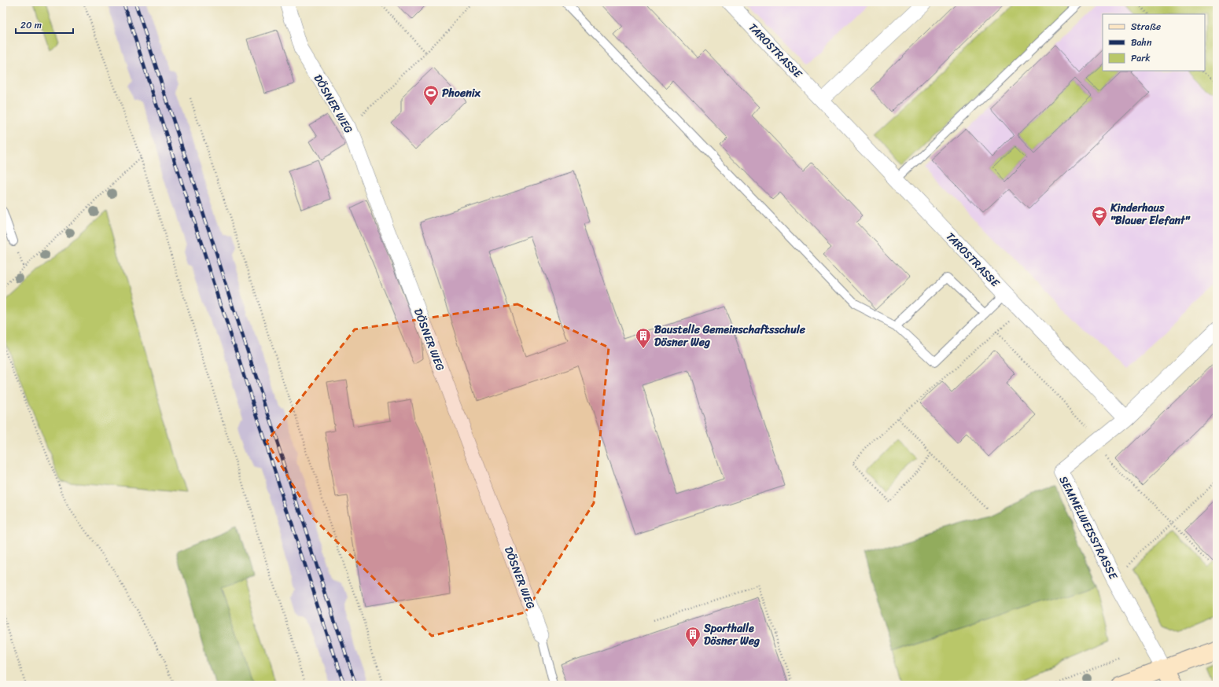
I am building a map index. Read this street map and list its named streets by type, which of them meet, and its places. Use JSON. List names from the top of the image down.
{
  "streets": {
    "street": ["TAROSTRASSE", "DÖSNER WEG", "SEMMELWEISSTRASSE"]
  },
  "crossings": [
    ["TAROSTRASSE", "SEMMELWEISSTRASSE"]
  ],
  "places": {
    "sports": ["Phoenix"],
    "school or university": ["Kinderhaus \"Blauer Elefant\""],
    "building": ["Baustelle Gemeinschaftsschule Dösner Weg", "Sporthalle Dösner Weg"]
  },
  "legend": ["Straße", "Bahn", "Park"],
  "scale_bar": "20 m"
}
